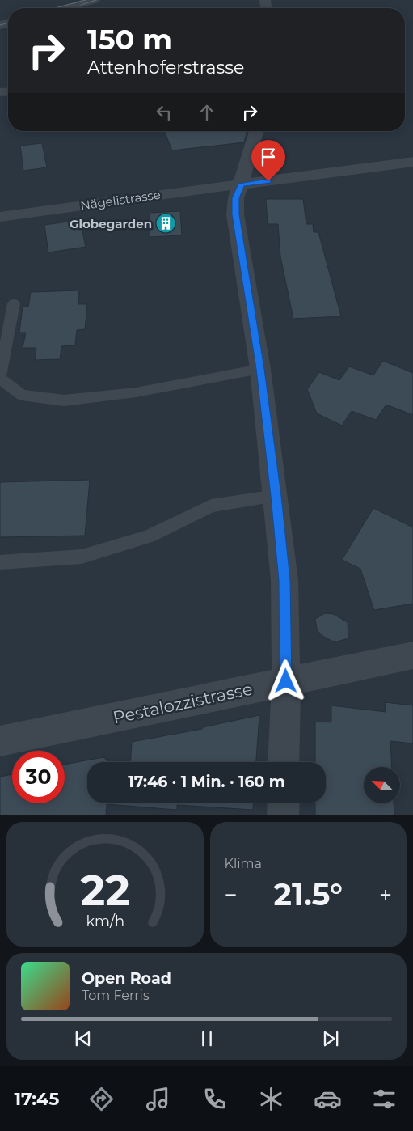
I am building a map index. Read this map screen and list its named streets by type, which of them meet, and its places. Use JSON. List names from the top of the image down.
{
  "streets": {
    "street": ["Nägelistrasse", "Pestalozzistrasse"]
  },
  "places": {
    "building": ["Globegarden"]
  },
  "north": "top left",
  "page": {
    "turn": ["150 m", "Attenhoferstrasse"],
    "limit": "30",
    "trip": "17:46 · 1 Min. · 160 m",
    "tile": "Klima",
    "heat": ["−", "21.5°", "+"],
    "song": ["Open Road", "Tom Ferris"],
    "tabs": "17:45",
    "gauge": ["22", "km/h"]
  }
}
